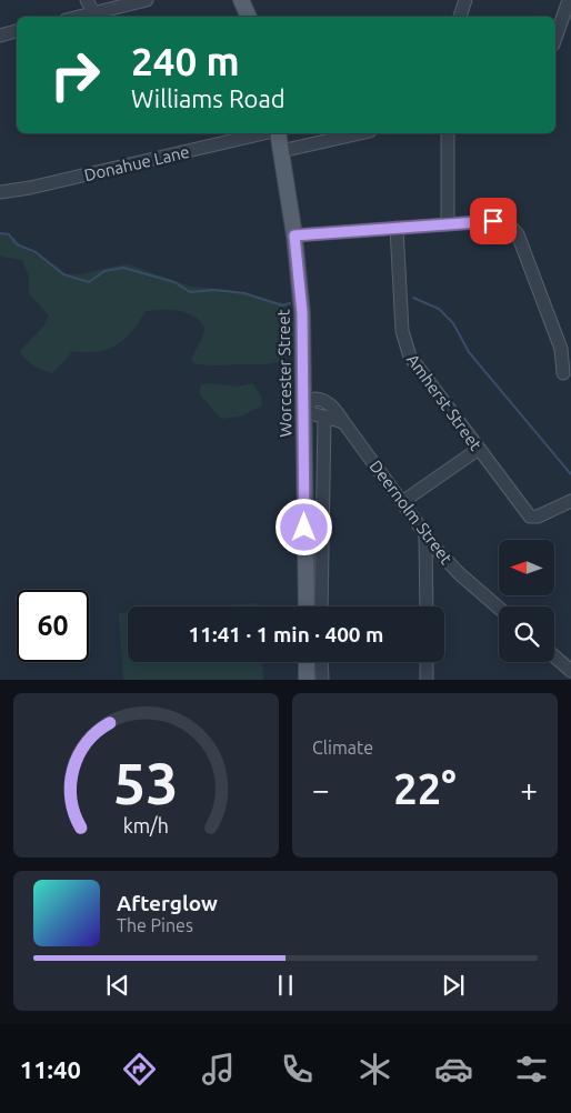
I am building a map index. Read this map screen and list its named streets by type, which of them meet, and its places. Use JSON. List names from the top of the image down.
{
  "streets": {
    "main road": ["Worcester Street"],
    "street": ["Donahue Lane", "Amherst Street", "Deernolm Street"]
  },
  "crossings": [
    ["Worcester Street", "Deernolm Street"]
  ],
  "north": "left",
  "page": {
    "turn": ["240 m", "Williams Road"],
    "limit": "60",
    "trip": "11:41 · 1 min · 400 m",
    "tile": "Climate",
    "heat": ["−", "22°", "+"],
    "song": ["Afterglow", "The Pines"],
    "tabs": "11:40",
    "gauge": ["53", "km/h"]
  }
}
